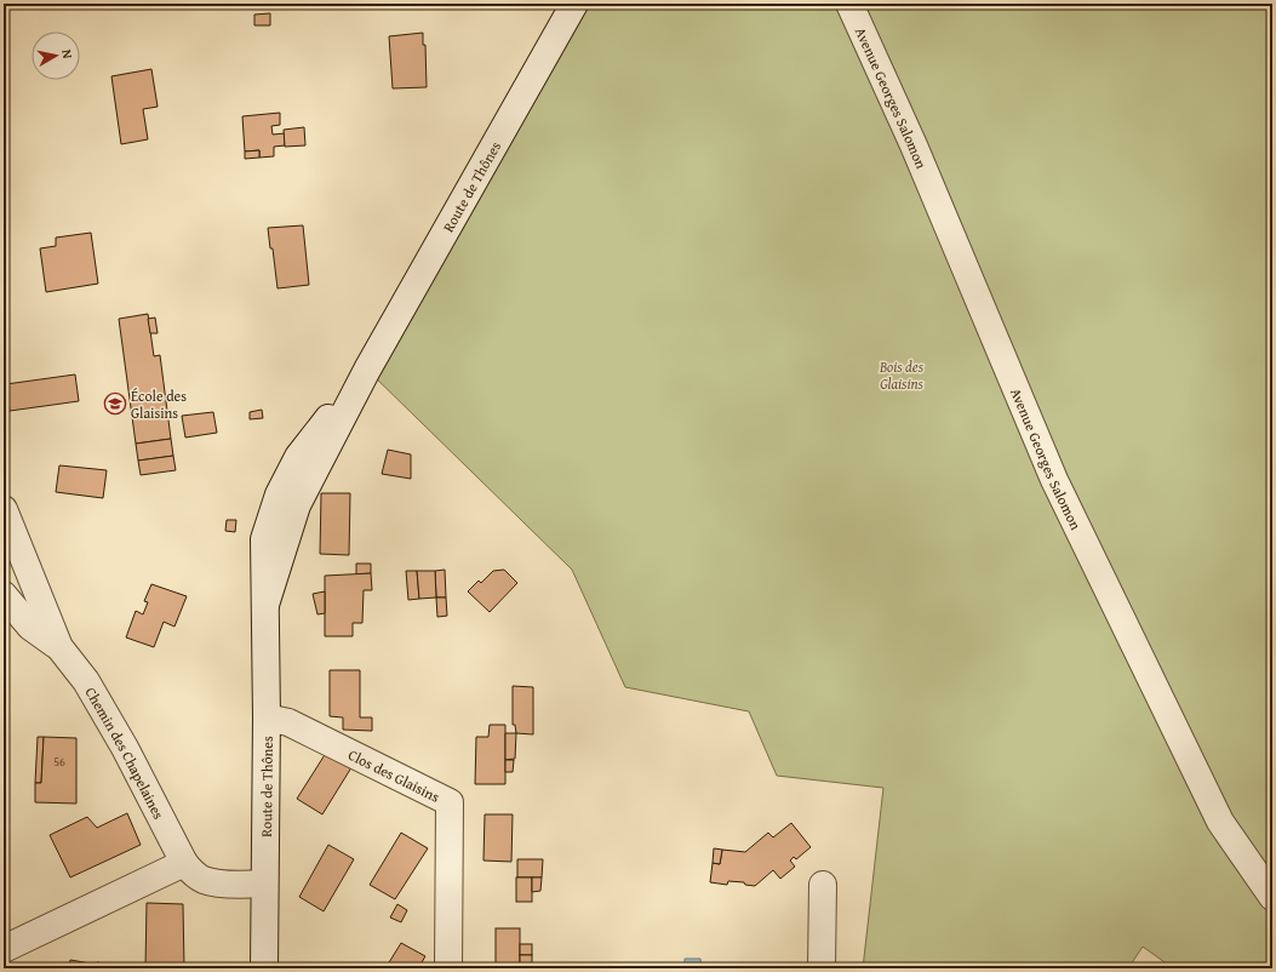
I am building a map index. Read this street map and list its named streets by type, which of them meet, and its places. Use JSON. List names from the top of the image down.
{
  "streets": {
    "street": [
      "Avenue Georges Salomon",
      "Route de Thônes",
      "Chemin des Chapelaines",
      "Clos des Glaisins"
    ]
  },
  "crossings": [
    ["Route de Thônes", "Chemin des Chapelaines"],
    ["Route de Thônes", "Clos des Glaisins"]
  ],
  "parks": ["Bois des Glaisins"],
  "places": {
    "school or university": ["École des Glaisins"]
  },
  "house_numbers": ["56"],
  "north": "right"
}
